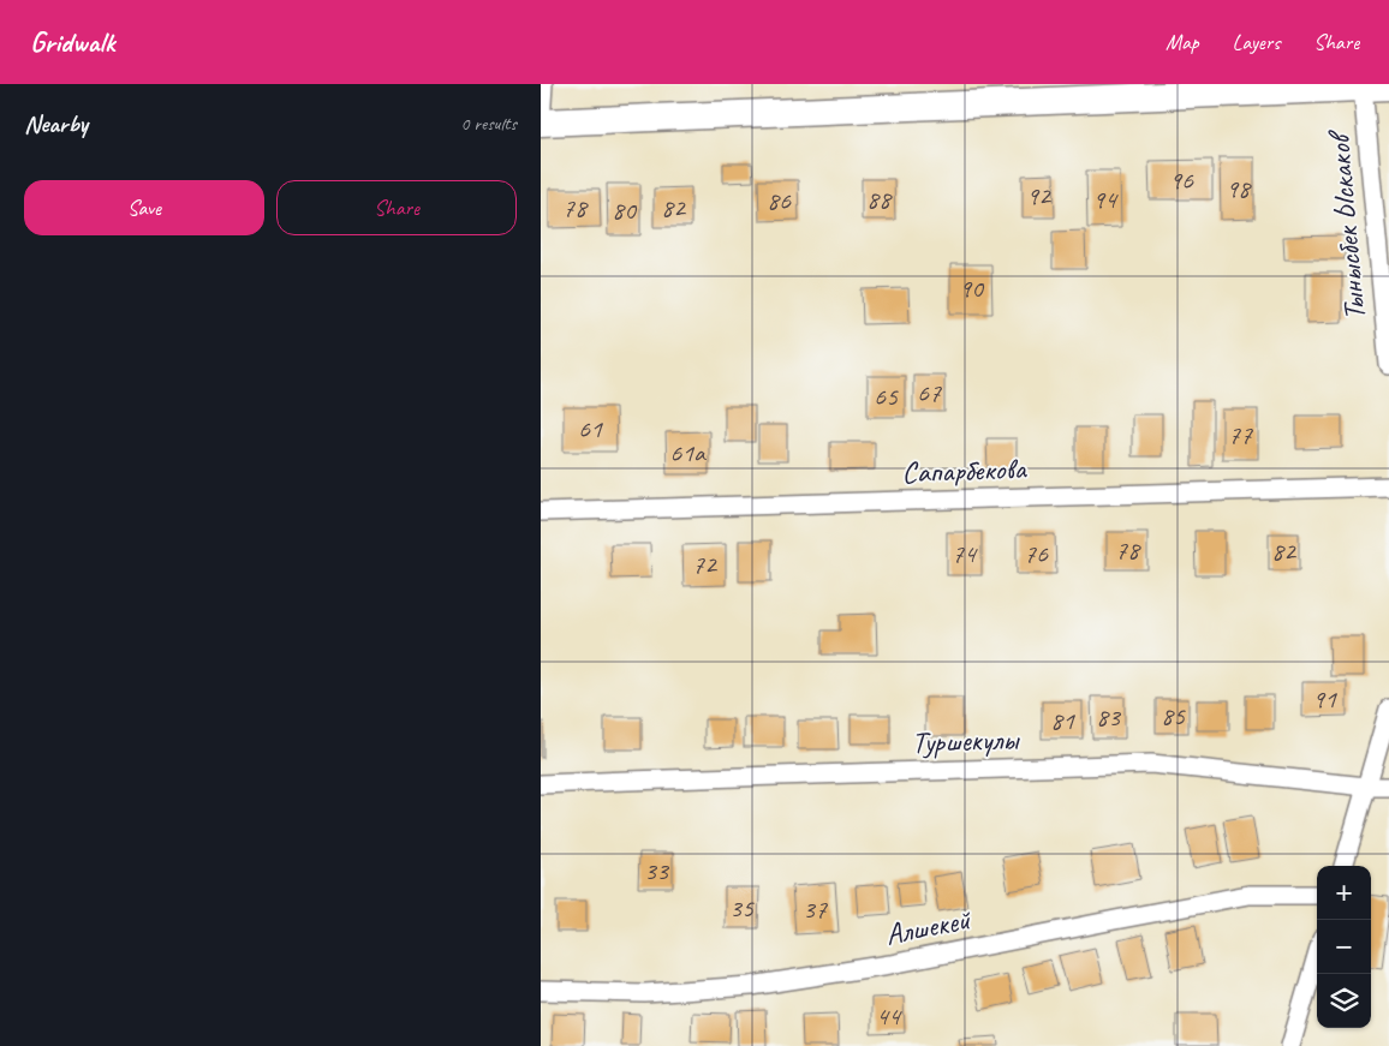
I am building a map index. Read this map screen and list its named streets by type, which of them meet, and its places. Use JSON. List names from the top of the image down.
{
  "streets": {
    "street": [
      "Тынысбек Ыскаков",
      "Сапарбекова",
      "Туршекулы",
      "Алшекей"
    ]
  },
  "house_numbers": [
    "96",
    "98",
    "92",
    "88",
    "94",
    "86",
    "78",
    "82",
    "80",
    "90",
    "67",
    "65",
    "61",
    "77",
    "61а",
    "78",
    "82",
    "74",
    "76",
    "72",
    "91",
    "85",
    "83",
    "81",
    "33",
    "35",
    "37",
    "44"
  ],
  "page": {
    "header": "Gridwalk",
    "nav": ["Map", "Layers", "Share"],
    "heading": ["Nearby", "0 results"],
    "buttons": ["Save", "Share"],
    "map_buttons": ["+", "−"]
  }
}
